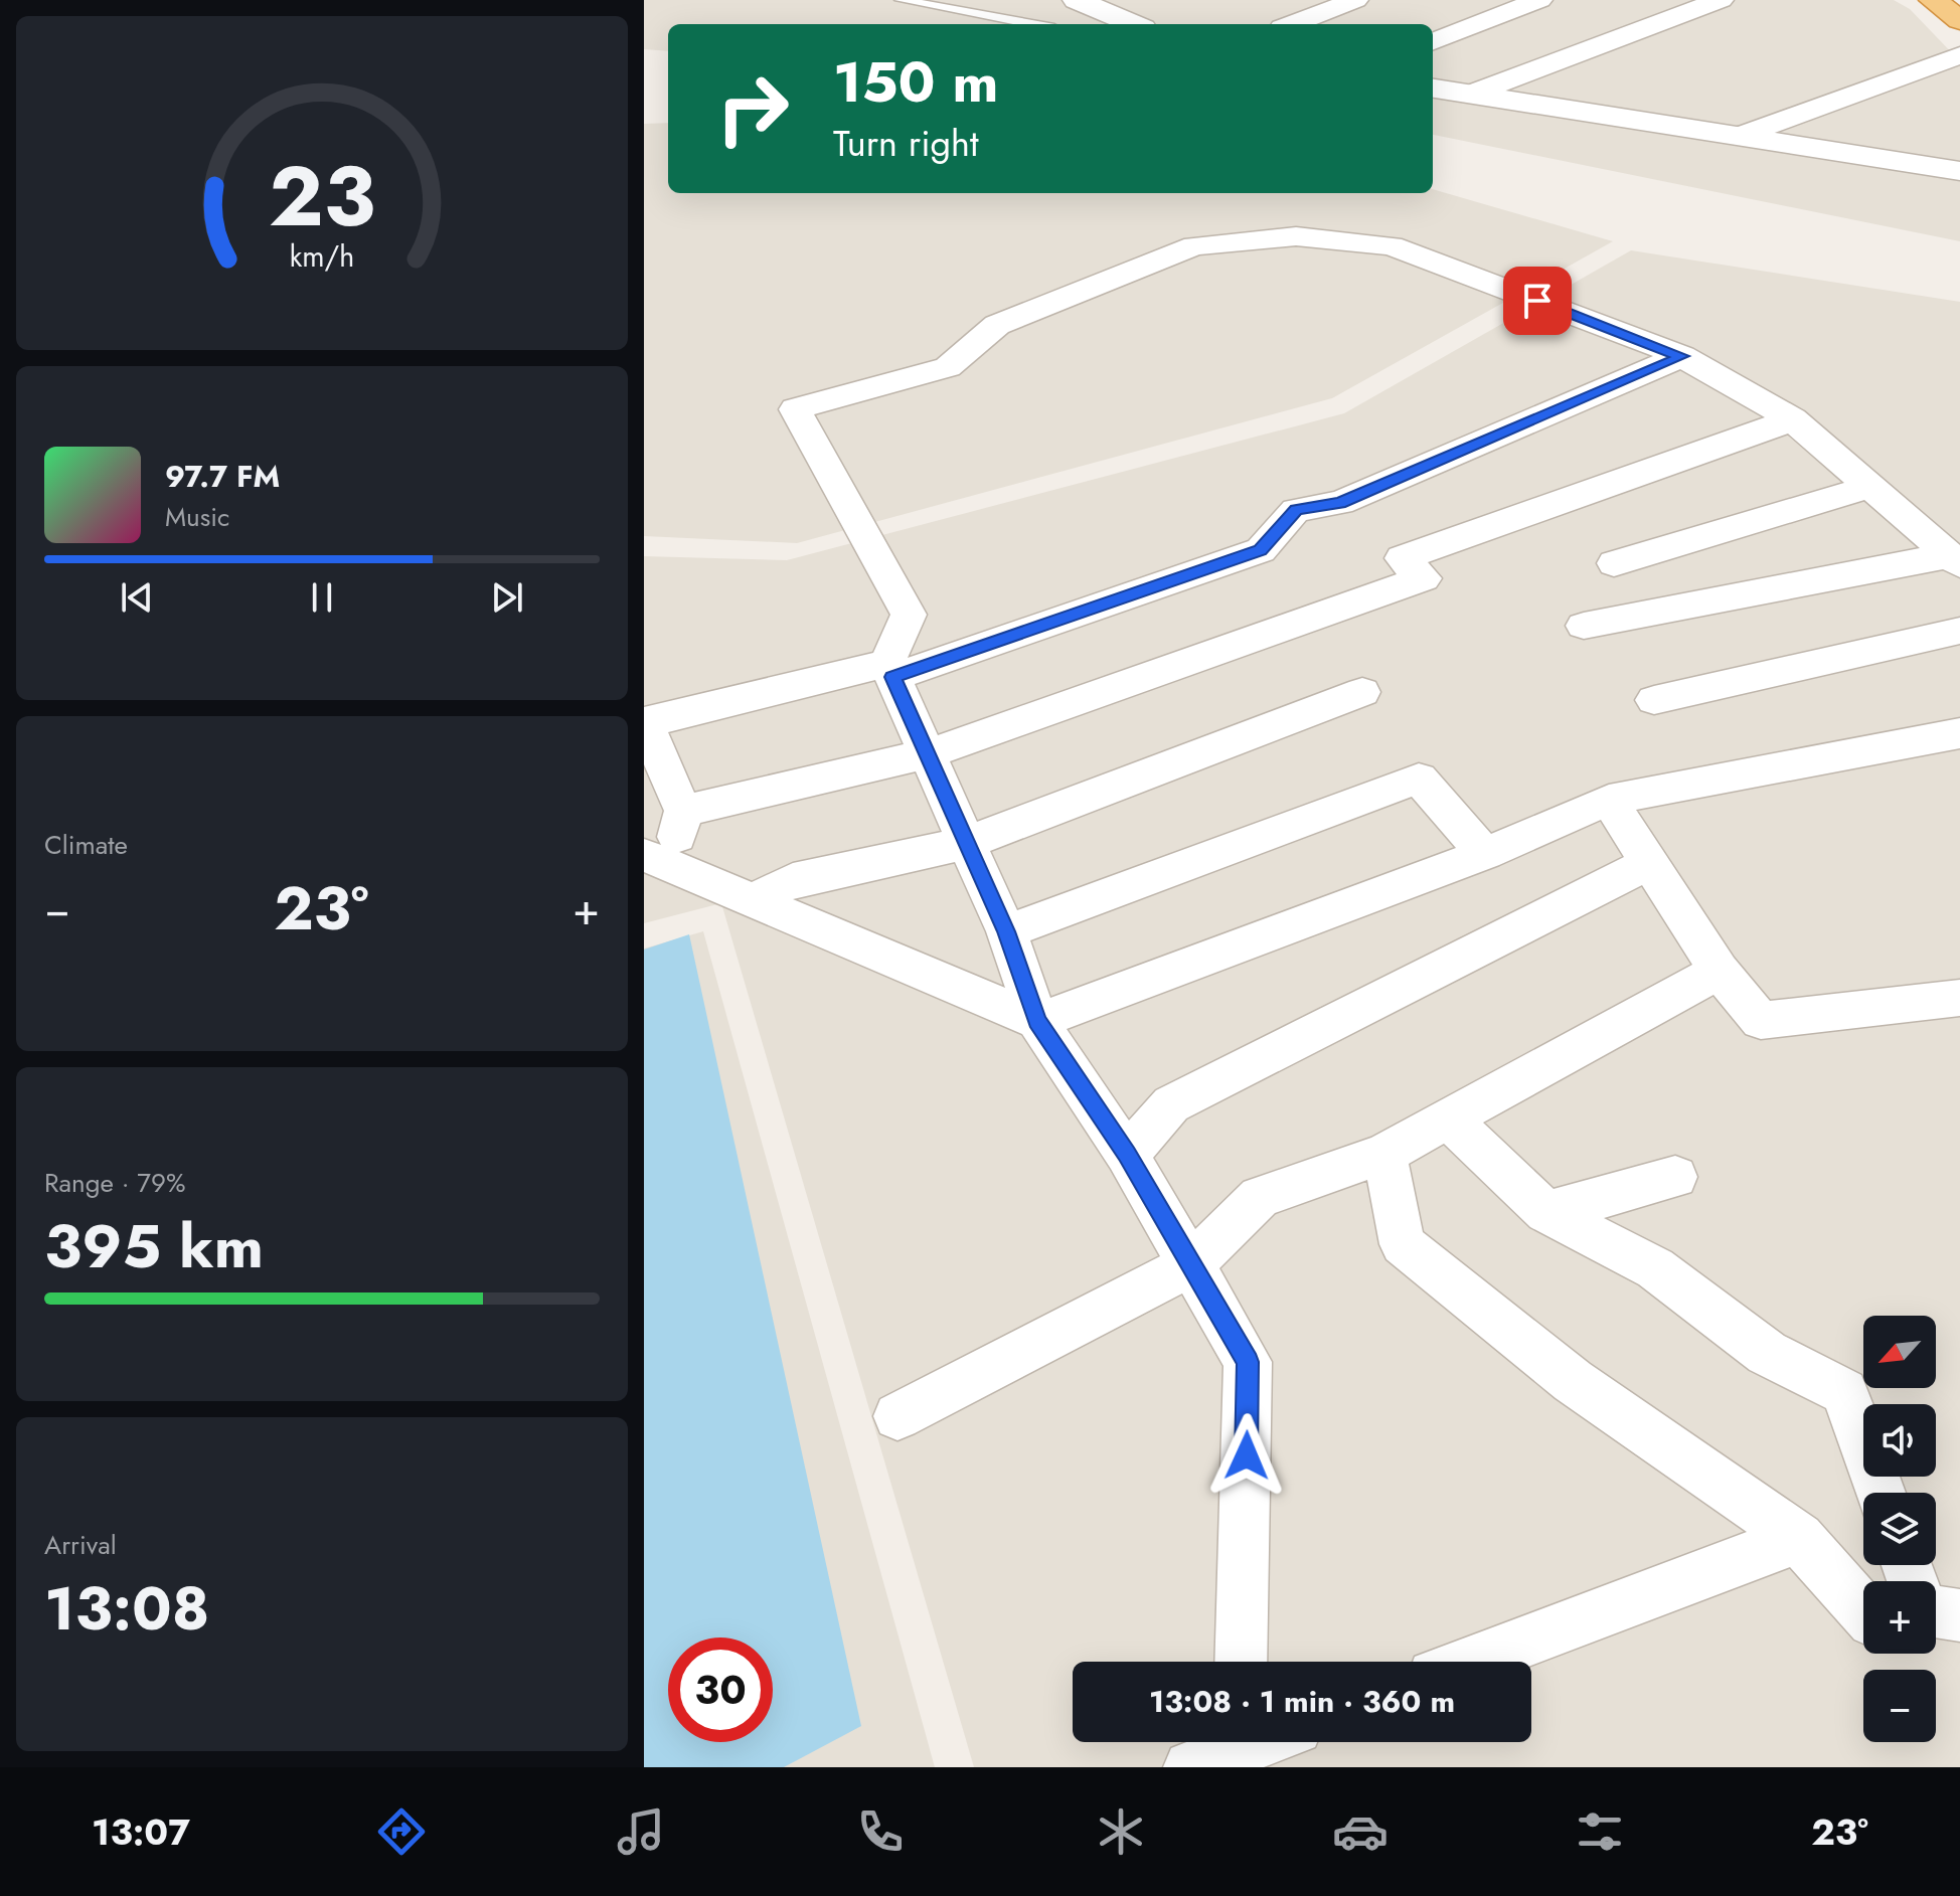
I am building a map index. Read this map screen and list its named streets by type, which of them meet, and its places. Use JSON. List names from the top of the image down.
{
  "north": "bottom left",
  "page": {
    "turn": ["150 m", "Turn right"],
    "song": ["97.7 FM", "Music"],
    "tile": [
      "Climate",
      ["Range · 79%", "395 km"],
      ["Arrival", "13:08"]
    ],
    "heat": ["−", "23°", "+"],
    "map_buttons": ["+", "−"],
    "limit": "30",
    "trip": "13:08 · 1 min · 360 m",
    "tabs": ["13:07", "23°"],
    "gauge": ["23", "km/h"]
  }
}
